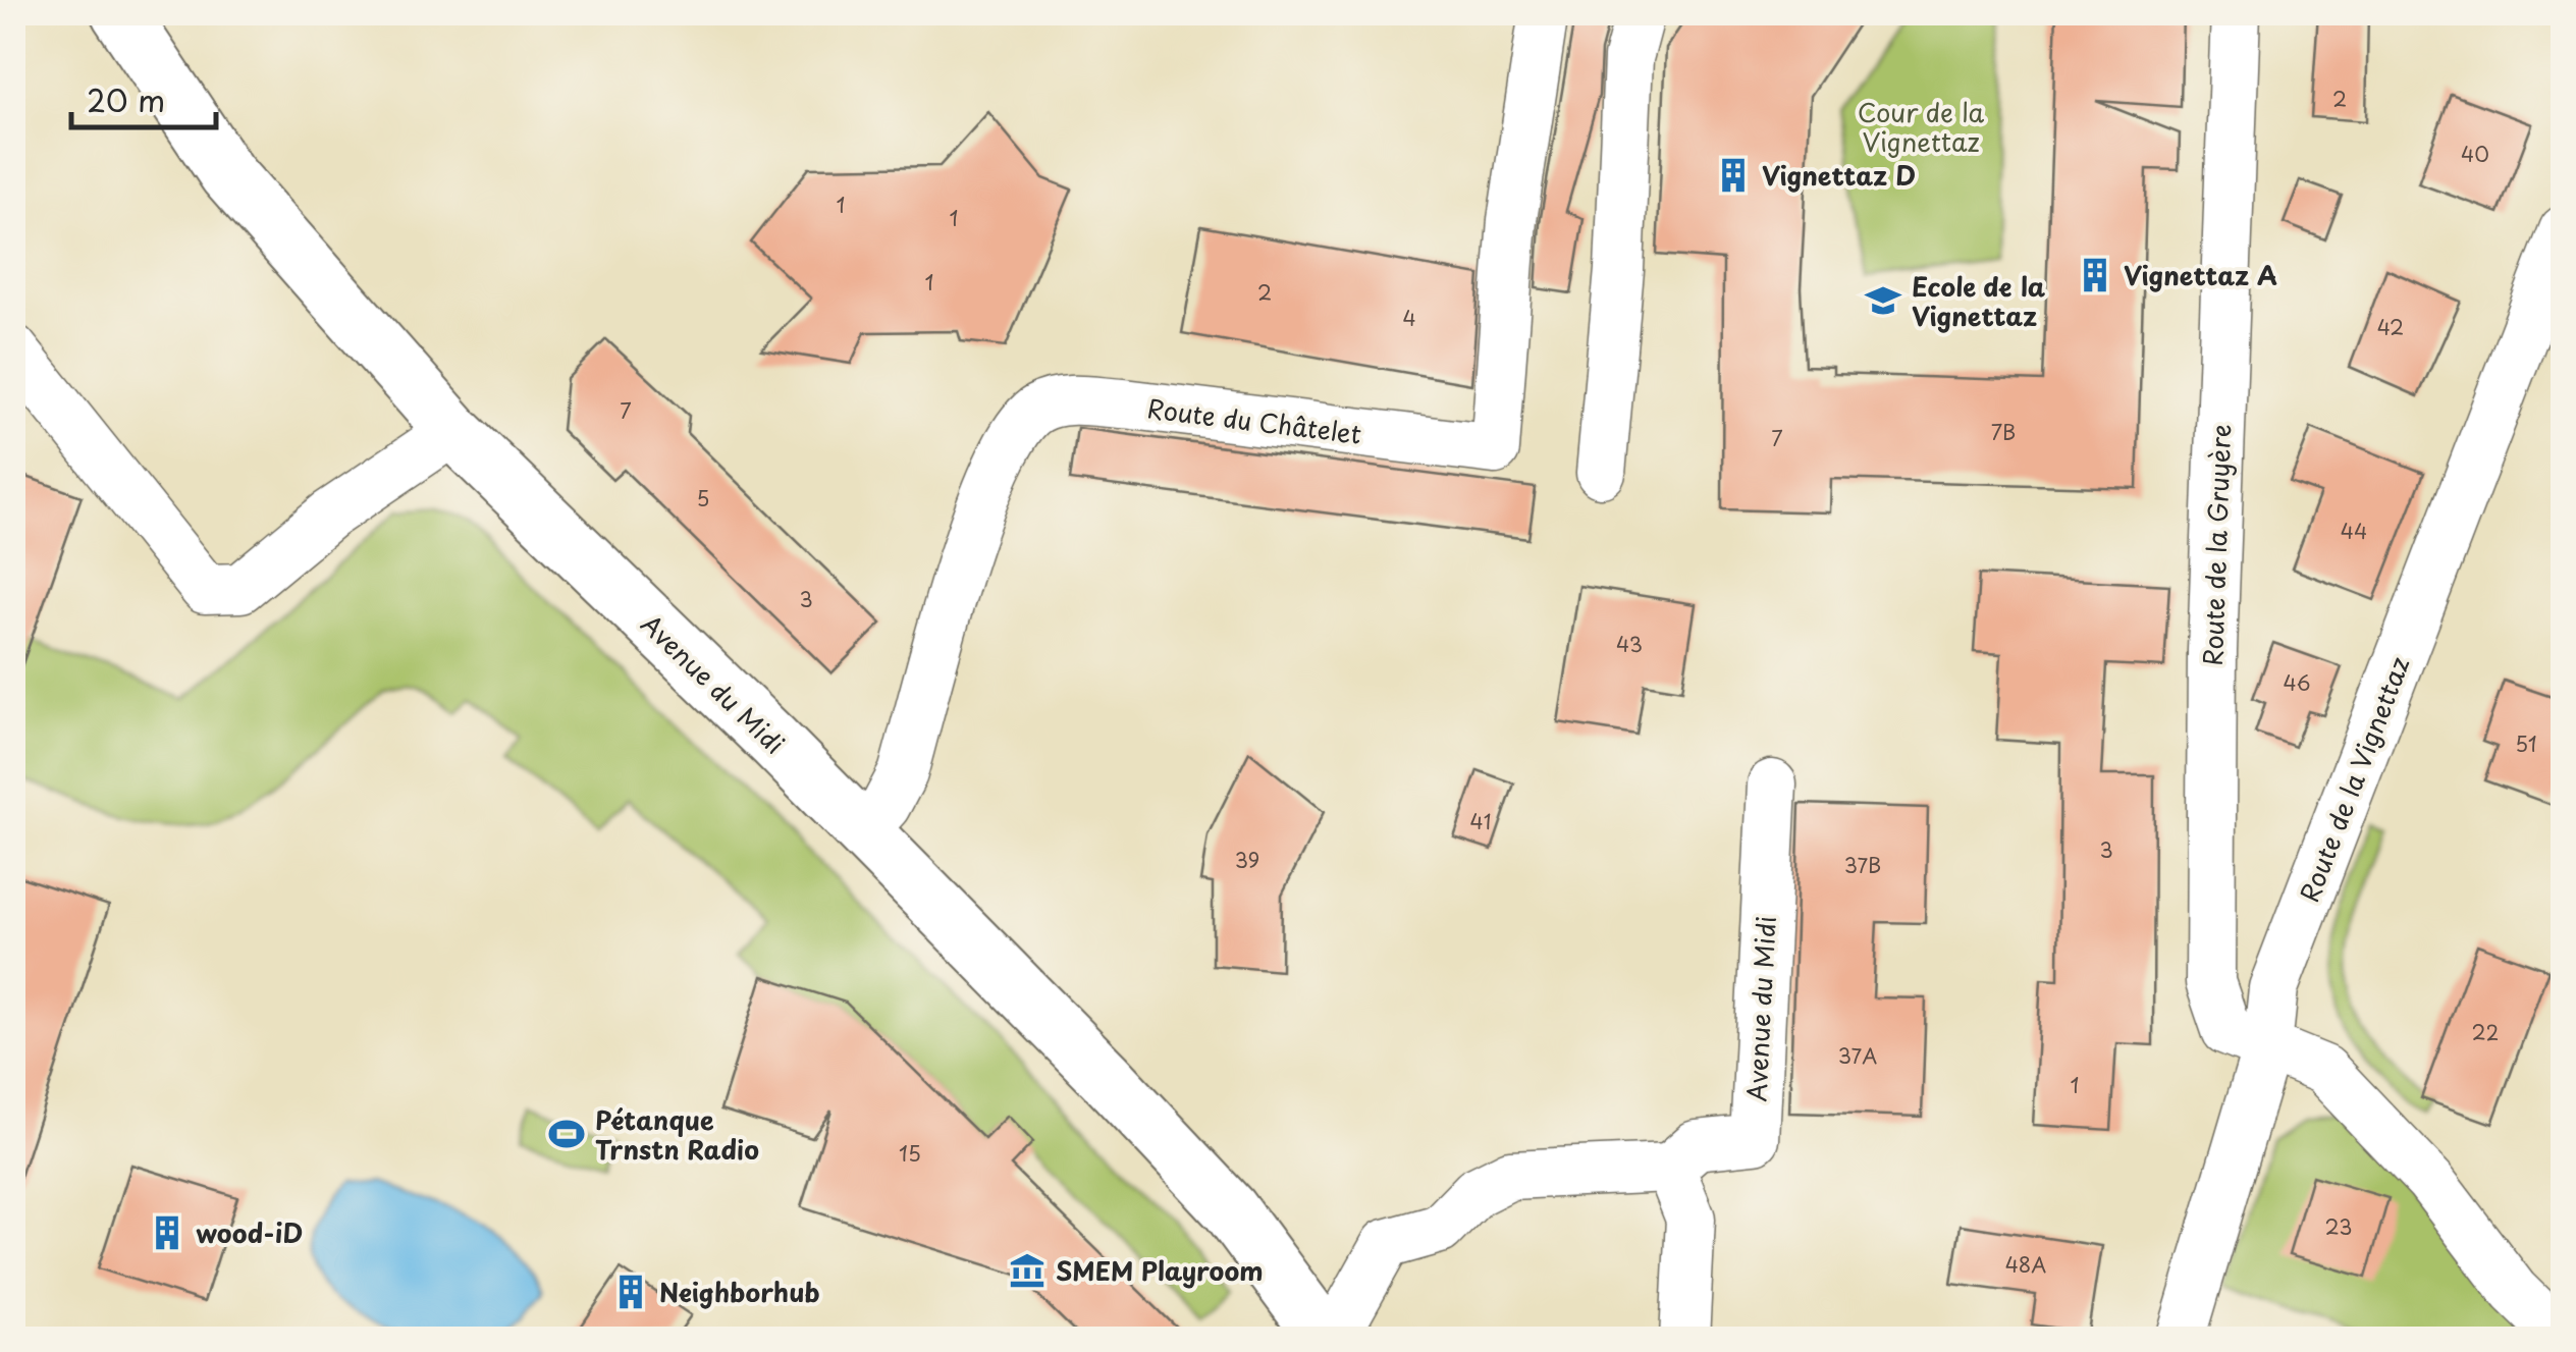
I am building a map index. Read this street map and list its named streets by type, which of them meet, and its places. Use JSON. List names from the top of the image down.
{
  "streets": {
    "main road": ["Avenue du Midi"],
    "street": ["Route du Châtelet", "Route de la Gruyère", "Route de la Vignettaz"]
  },
  "crossings": [
    ["Route du Châtelet", "Avenue du Midi"],
    ["Route de la Gruyère", "Route de la Vignettaz"]
  ],
  "parks": ["Cour de la Vignettaz"],
  "places": {
    "building": [
      "Vignettaz D",
      "Vignettaz A",
      "wood-iD",
      "Neighborhub"
    ],
    "school or university": ["Ecole de la Vignettaz"],
    "sports": ["Pétanque Trnstn Radio"],
    "museum": ["SMEM Playroom"]
  },
  "house_numbers": [
    "2",
    "40",
    "1",
    "1",
    "1",
    "2",
    "4",
    "42",
    "7",
    "7B",
    "7",
    "5",
    "44",
    "3",
    "43",
    "46",
    "51",
    "41",
    "3",
    "39",
    "37B",
    "22",
    "37A",
    "1",
    "15",
    "23",
    "48A"
  ],
  "scale_bar": "20 m"
}
